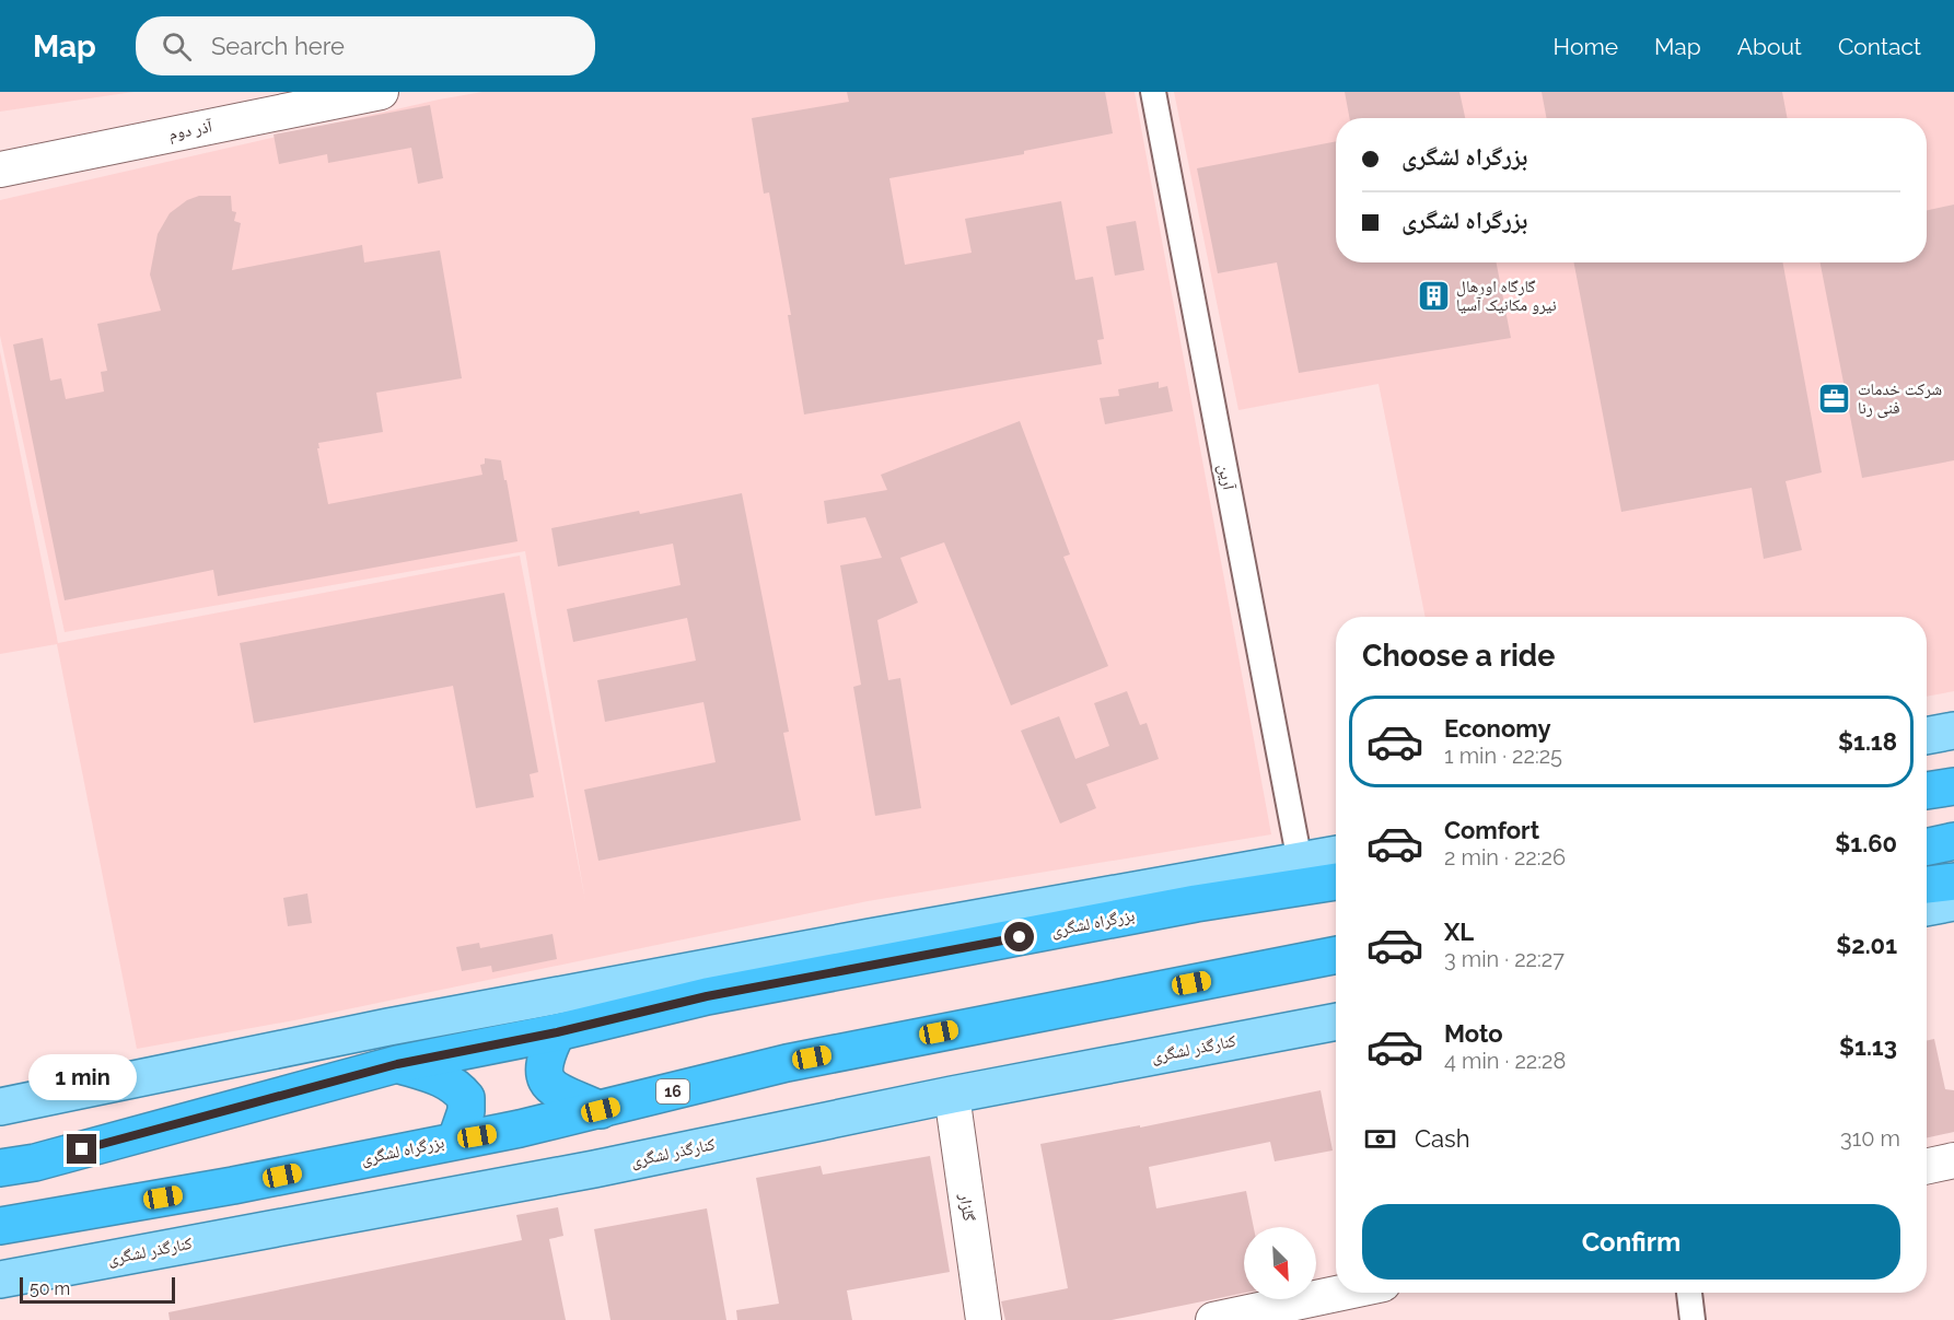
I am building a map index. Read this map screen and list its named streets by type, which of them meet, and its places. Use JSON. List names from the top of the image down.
{
  "streets": {
    "highway": ["بزرگراه لشگری", "16"],
    "main road": ["کنارگذر لشگری"],
    "street": ["آذر دوم", "آرین", "گلزار"]
  },
  "crossings": [
    ["کنارگذر لشگری", "گلزار"]
  ],
  "places": {
    "building": ["گارگاه اورهال نیرو مکانیک آسیا"],
    "office": ["شرکت خدمات فنی رنا"]
  },
  "scale_bar": "50 m",
  "north": "bottom right",
  "page": {
    "header": "Map",
    "search": "Search here",
    "nav": [
      "Home",
      "Map",
      "About",
      "Contact"
    ],
    "banner": ["بزرگراه لشگری", "بزرگراه لشگری"],
    "heading": "Choose a ride",
    "list": [
      {
        "name": "Economy",
        "note": "1 min · 22:25",
        "value": "$1.18"
      },
      {
        "name": "Comfort",
        "note": "2 min · 22:26",
        "value": "$1.60"
      },
      {
        "name": "XL",
        "note": "3 min · 22:27",
        "value": "$2.01"
      },
      {
        "name": "Moto",
        "note": "4 min · 22:28",
        "value": "$1.13"
      }
    ],
    "bubble": "1 min",
    "pay": ["Cash", "310 m"],
    "buttons": "Confirm",
    "scale": "50 m"
  }
}
